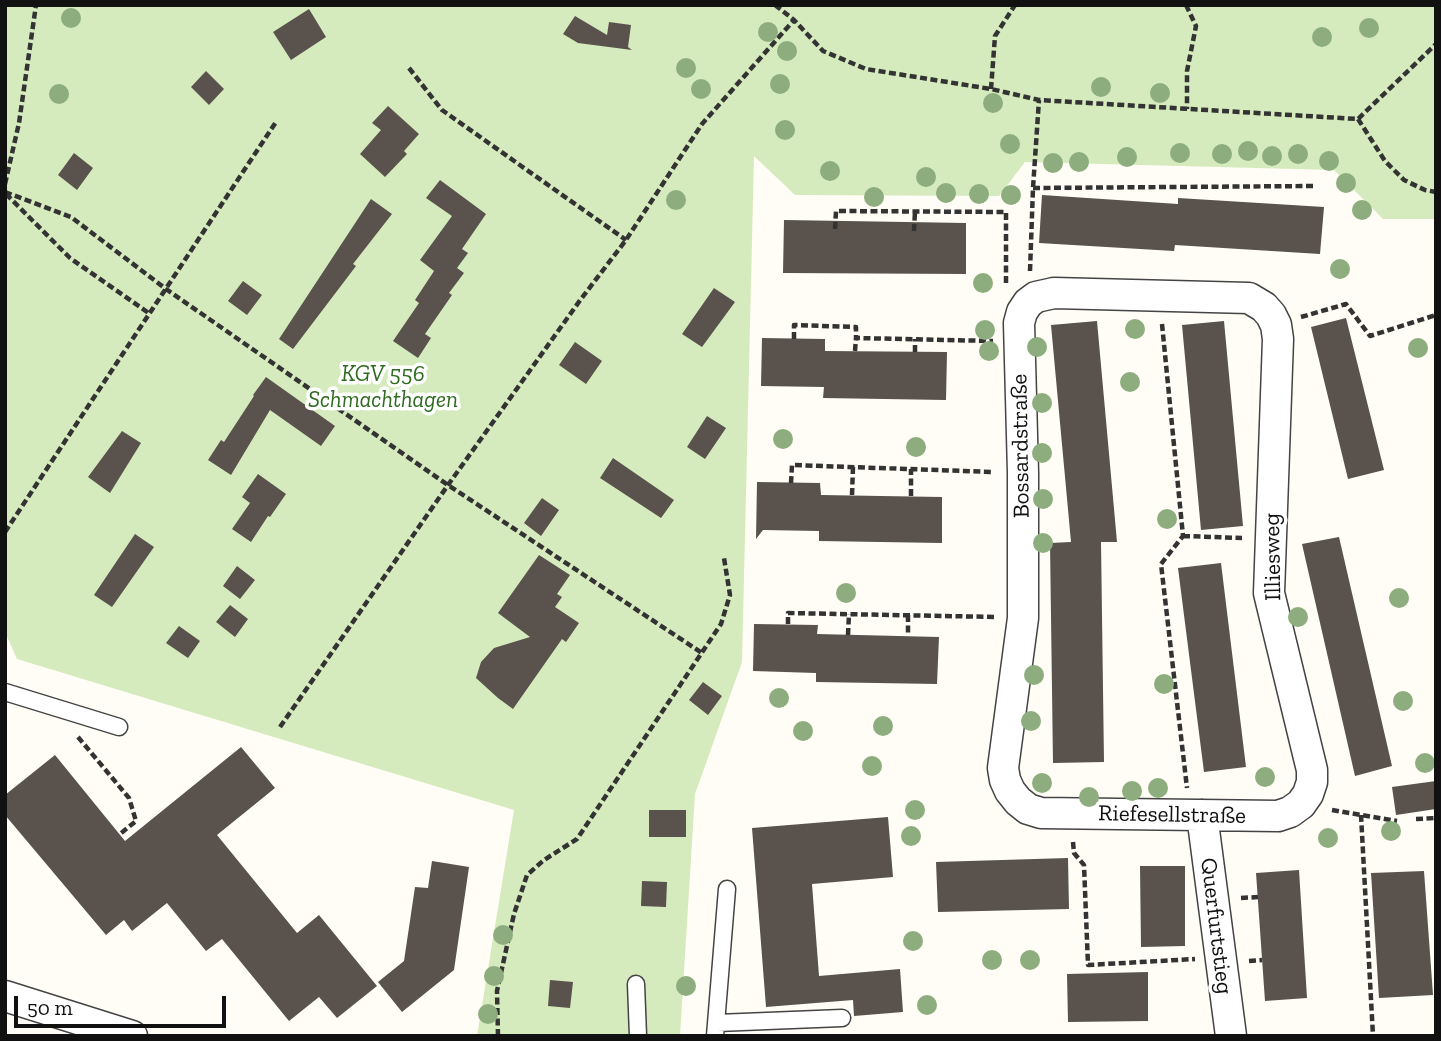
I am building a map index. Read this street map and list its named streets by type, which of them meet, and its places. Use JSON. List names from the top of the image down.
{
  "streets": {
    "street": [
      "Bossardstraße",
      "Illiesweg",
      "Riefesellstraße",
      "Querfurtstieg"
    ]
  },
  "crossings": [
    ["Bossardstraße", "Riefesellstraße"],
    ["Illiesweg", "Riefesellstraße"],
    ["Riefesellstraße", "Querfurtstieg"]
  ],
  "parks": ["KGV 556 Schmachthagen"],
  "scale_bar": "50 m"
}
